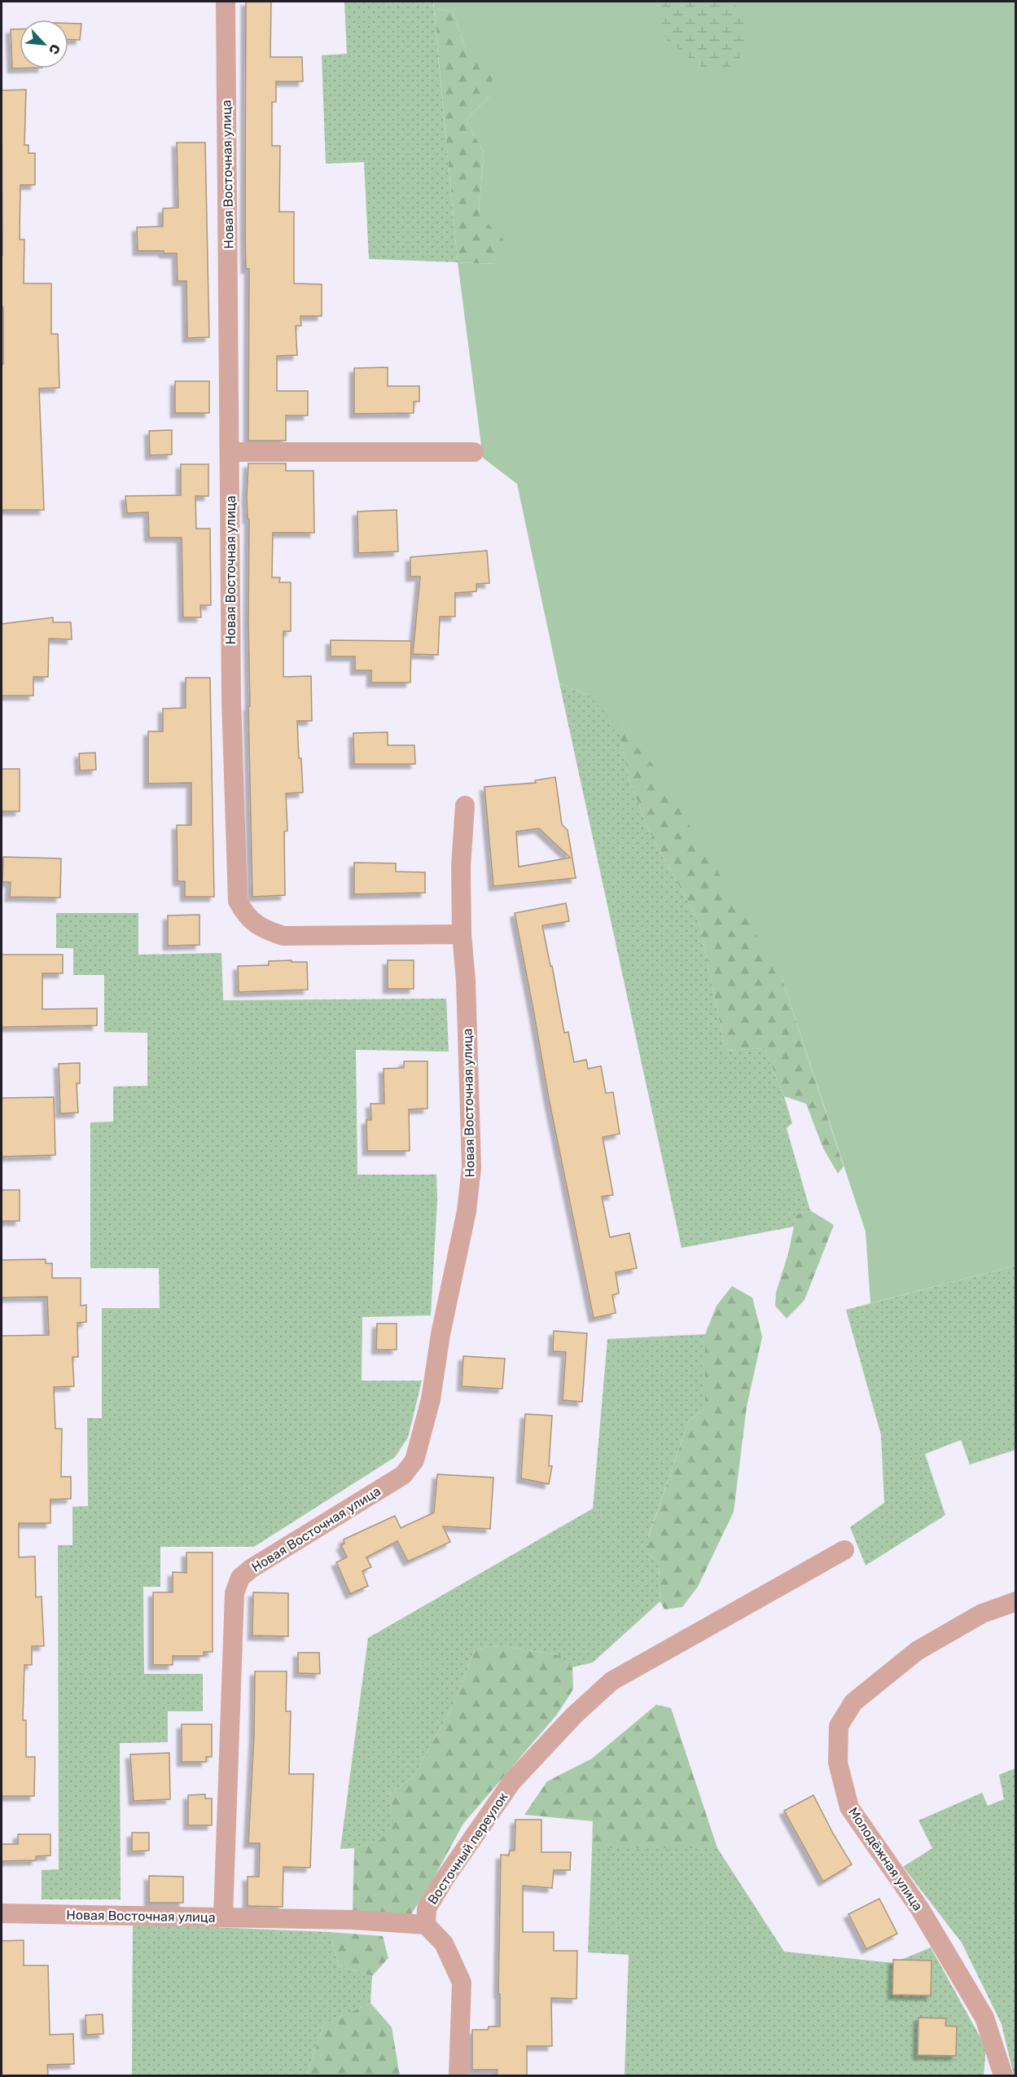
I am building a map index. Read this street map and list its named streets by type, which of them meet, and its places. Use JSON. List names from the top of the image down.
{
  "streets": {
    "street": ["Новая Восточная улица", "Восточный переулок", "Молодёжная улица"]
  },
  "north": "bottom right"
}
